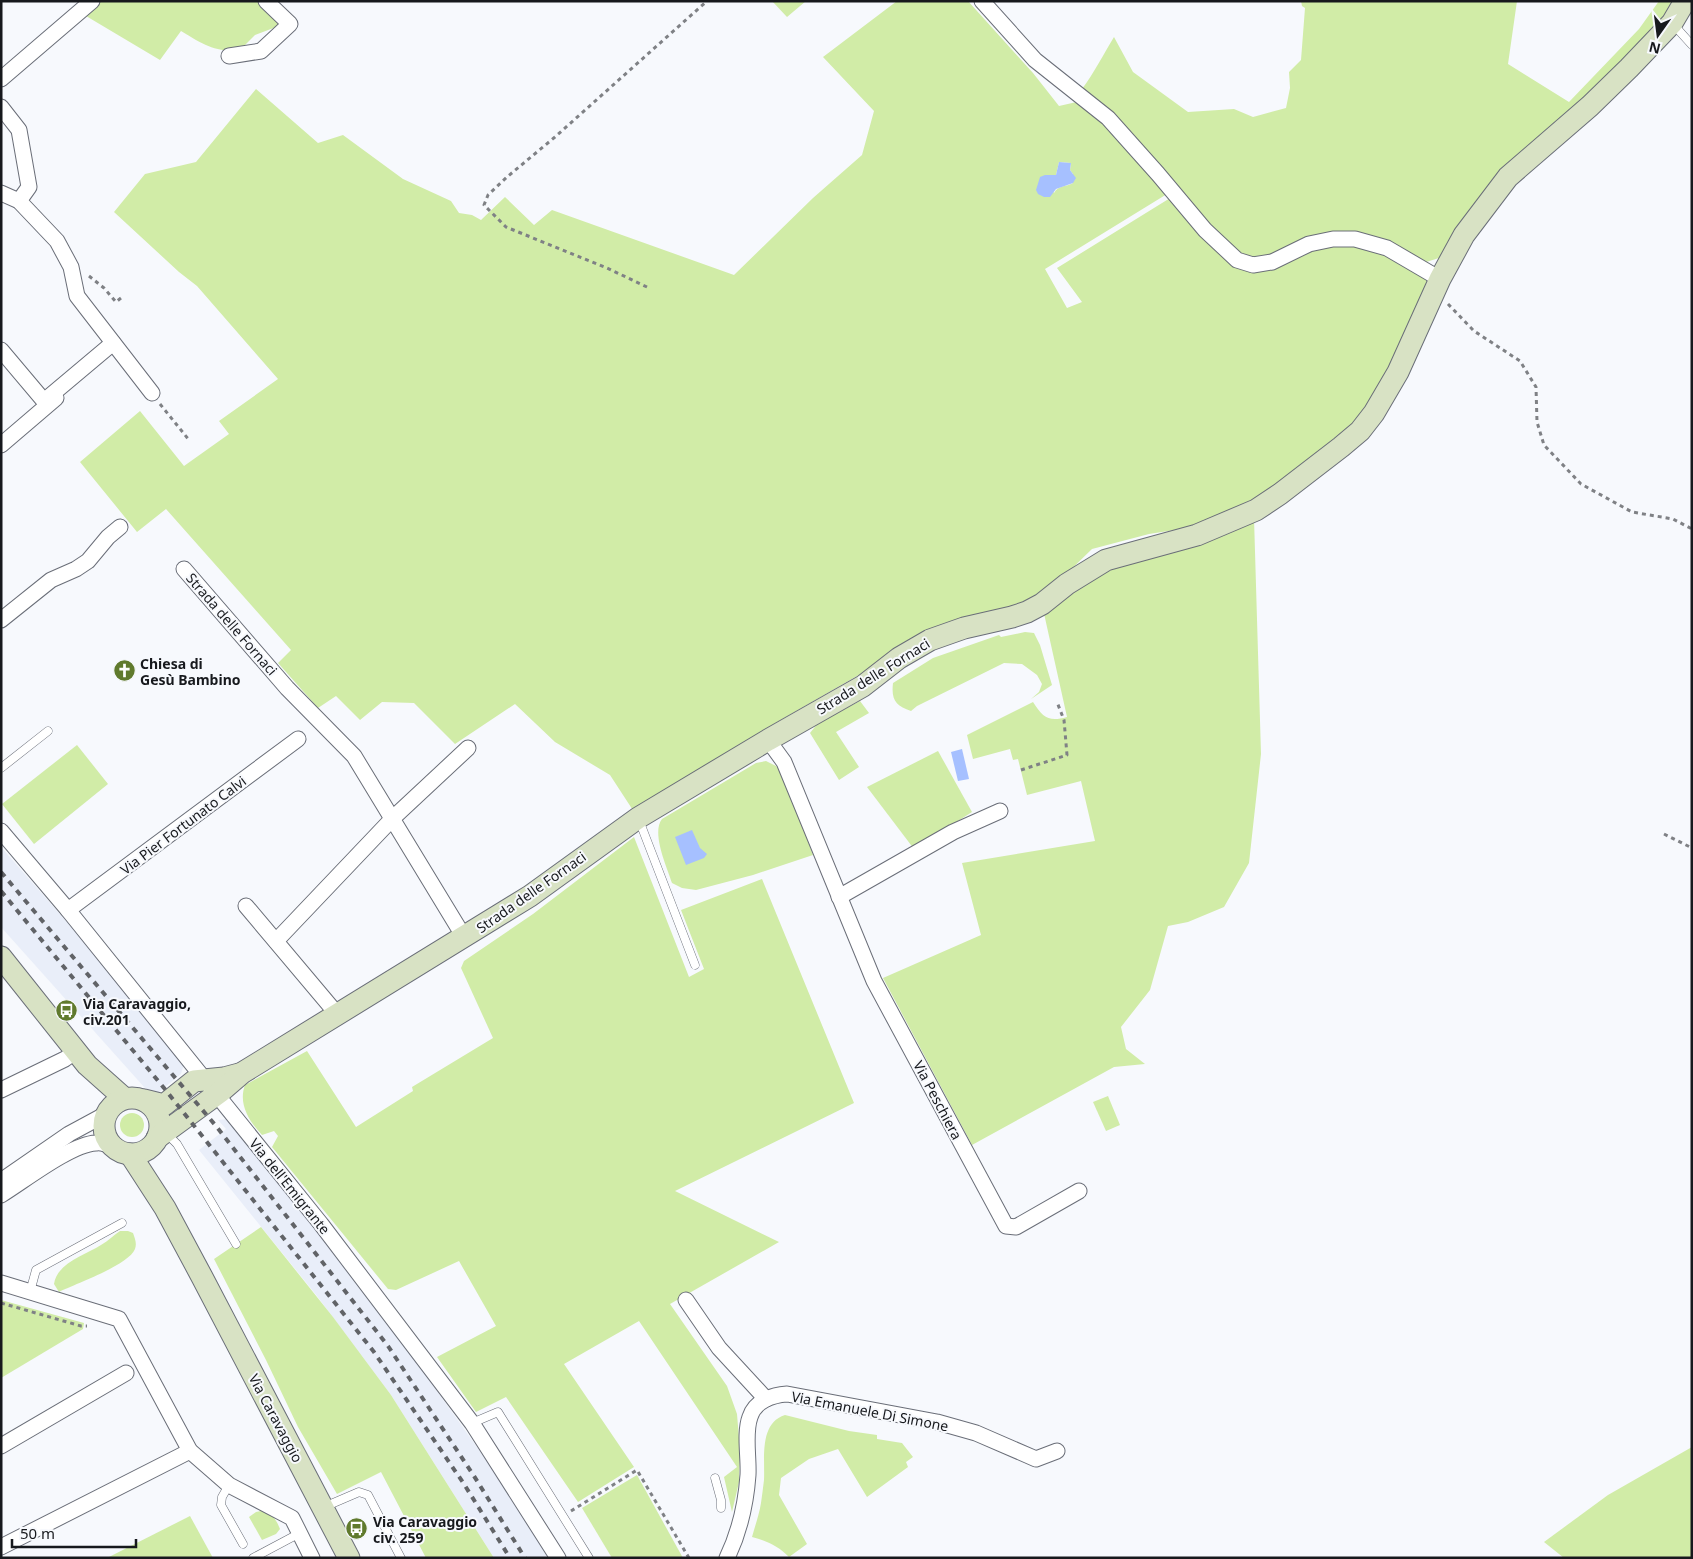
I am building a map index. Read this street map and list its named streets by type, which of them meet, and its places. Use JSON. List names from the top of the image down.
{
  "streets": {
    "street": [
      "Strada delle Fornaci",
      "Via Pier Fortunato Calvi",
      "Via Peschiera",
      "Via dell'Emigrante",
      "Via Emanuele Di Simone",
      "Via Caravaggio"
    ]
  },
  "crossings": [
    ["Strada delle Fornaci", "Via Peschiera"],
    ["Strada delle Fornaci", "Via dell'Emigrante"],
    ["Strada delle Fornaci", "Via Caravaggio"],
    ["Via Pier Fortunato Calvi", "Via dell'Emigrante"]
  ],
  "places": {
    "church": ["Chiesa di Gesù Bambino"],
    "bus stop": ["Via Caravaggio, civ.201", "Via Caravaggio civ. 259"]
  },
  "scale_bar": "50 m",
  "north": "bottom"
}
